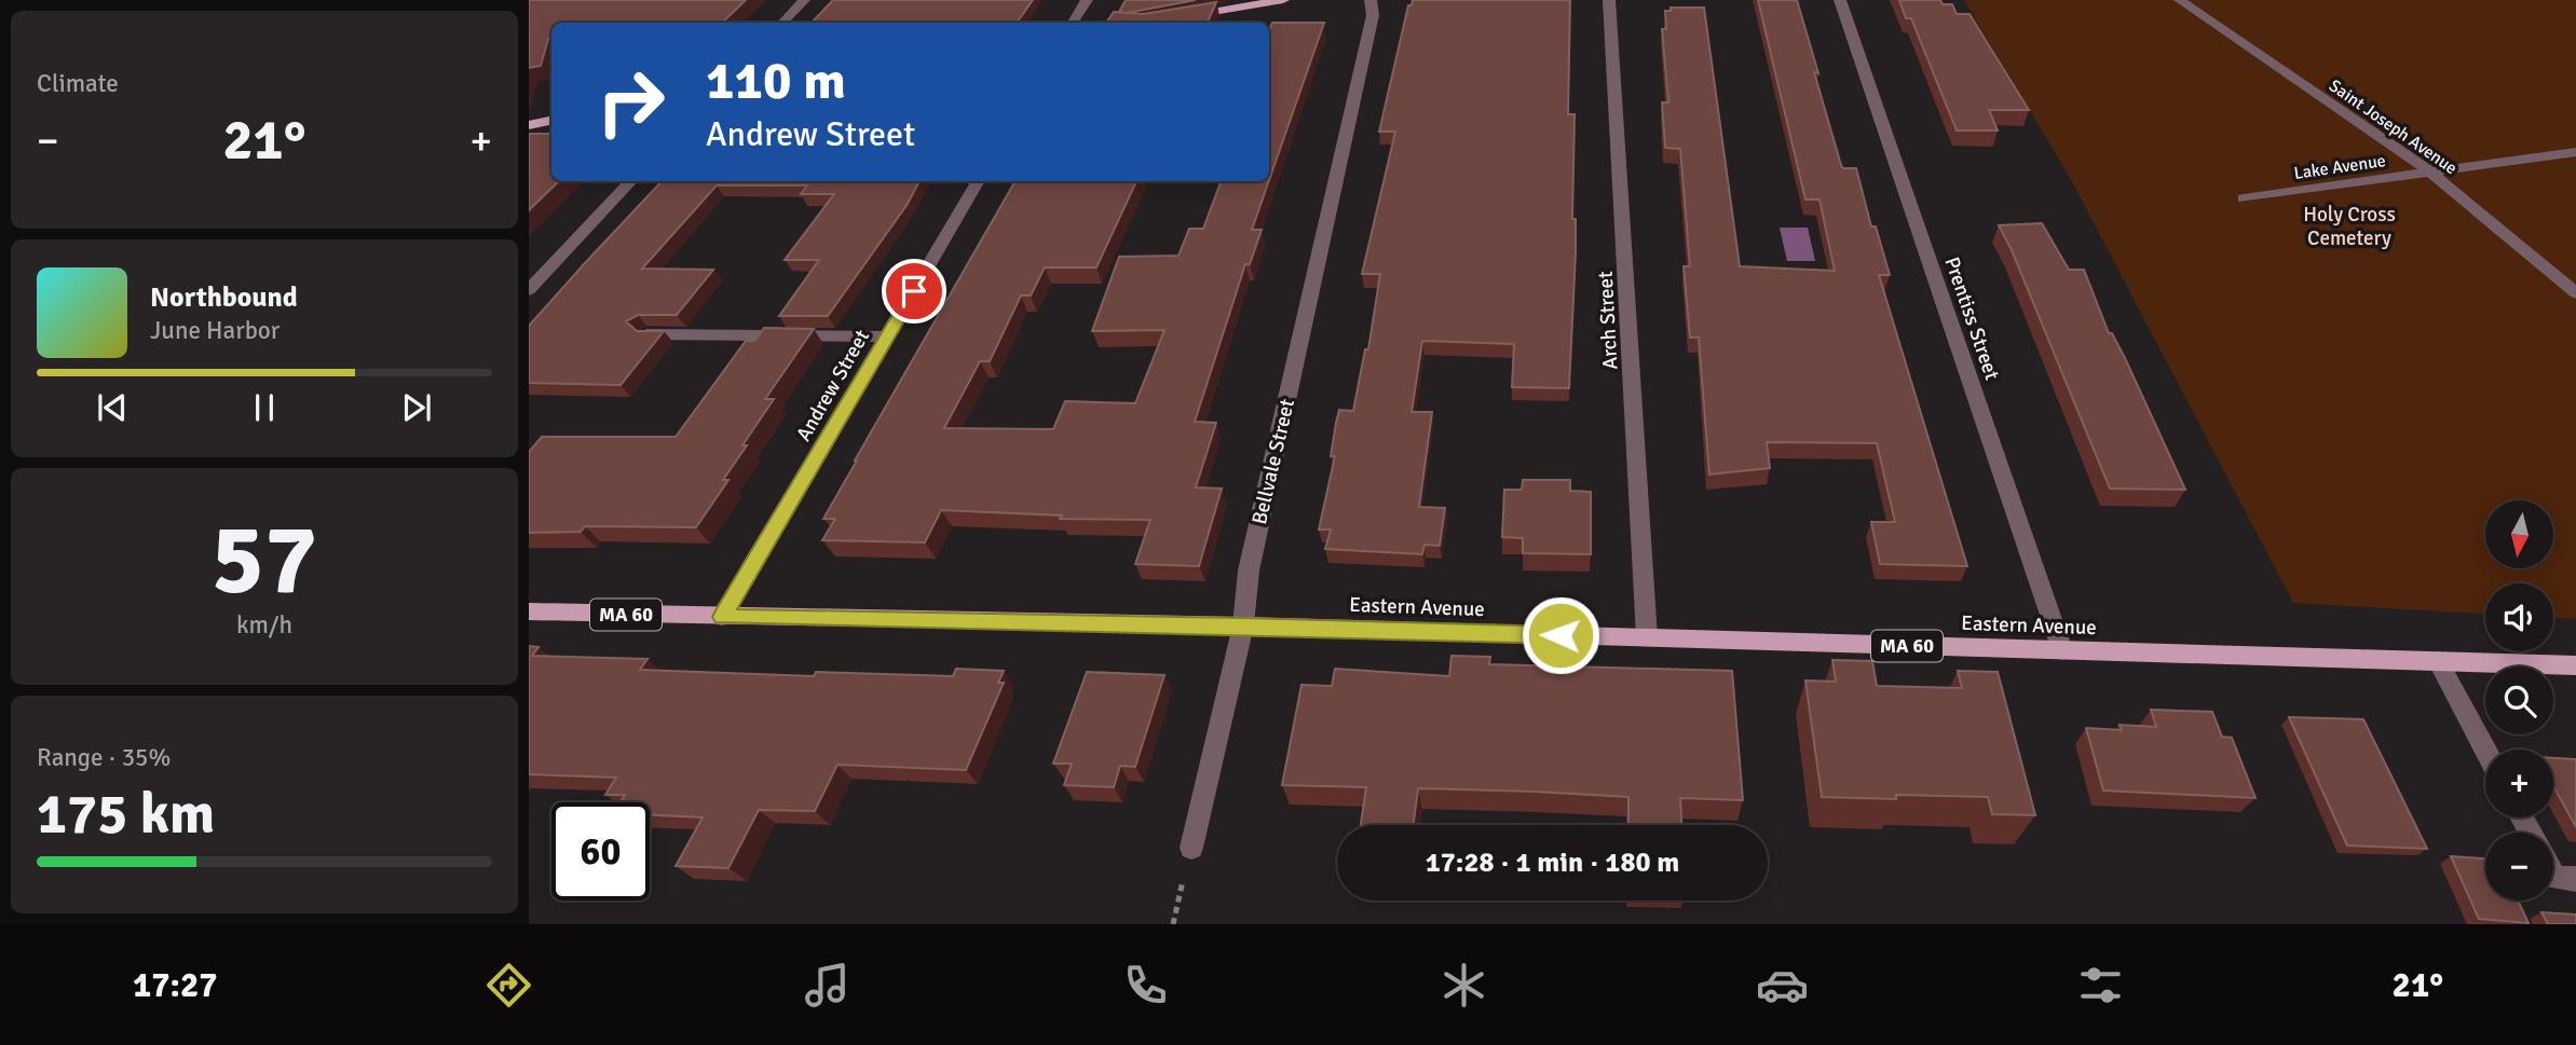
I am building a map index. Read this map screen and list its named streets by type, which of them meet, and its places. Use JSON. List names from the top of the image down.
{
  "streets": {
    "main road": ["Eastern Avenue", "MA 60"],
    "street": [
      "Saint Joseph Avenue",
      "Lake Avenue",
      "Prentiss Street",
      "Arch Street",
      "Andrew Street",
      "Bellvale Street"
    ]
  },
  "crossings": [
    ["Saint Joseph Avenue", "Lake Avenue"],
    ["Prentiss Street", "Eastern Avenue"],
    ["Arch Street", "Eastern Avenue"],
    ["Andrew Street", "Eastern Avenue"],
    ["Bellvale Street", "Eastern Avenue"]
  ],
  "parks": ["Holy Cross Cemetery"],
  "north": "bottom",
  "page": {
    "tile": [
      "Climate",
      ["57", "km/h"],
      ["Range · 35%", "175 km"]
    ],
    "turn": ["110 m", "Andrew Street"],
    "heat": ["−", "21°", "+"],
    "song": ["Northbound", "June Harbor"],
    "map_buttons": ["+", "−"],
    "limit": "60",
    "trip": "17:28 · 1 min · 180 m",
    "tabs": ["17:27", "21°"]
  }
}
